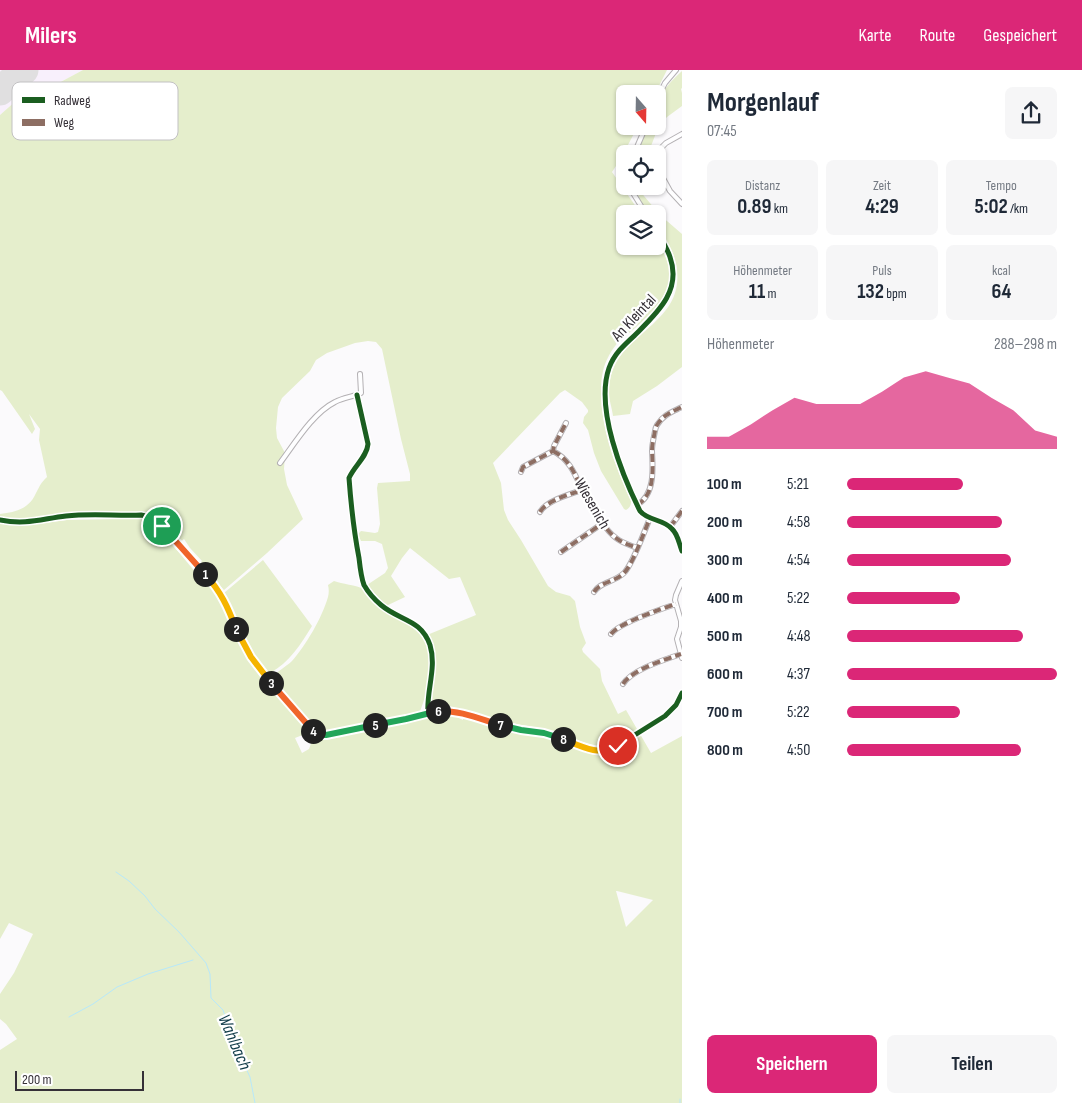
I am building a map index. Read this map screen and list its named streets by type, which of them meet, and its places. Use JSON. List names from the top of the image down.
{
  "streets": {
    "street": ["An Kleintal", "Wiesenich"]
  },
  "water": ["Wahlbach"],
  "legend": ["Radweg", "Weg"],
  "scale_bar": "200 m",
  "north": "bottom",
  "page": {
    "header": "Milers",
    "nav": ["Karte", "Route", "Gespeichert"],
    "heading": ["Morgenlauf", "07:45"],
    "stats": [
      ["Distanz", "0.89 km"],
      ["Zeit", "4:29"],
      ["Tempo", "5:02 /km"],
      ["Höhenmeter", "11 m"],
      ["Puls", "132 bpm"],
      ["kcal", "64"]
    ],
    "chart": ["Höhenmeter", "288–298 m"],
    "list": [
      {
        "name": "100 m",
        "note": "5:21"
      },
      {
        "name": "200 m",
        "note": "4:58"
      },
      {
        "name": "300 m",
        "note": "4:54"
      },
      {
        "name": "400 m",
        "note": "5:22"
      },
      {
        "name": "500 m",
        "note": "4:48"
      },
      {
        "name": "600 m",
        "note": "4:37"
      },
      {
        "name": "700 m",
        "note": "5:22"
      },
      {
        "name": "800 m",
        "note": "4:50"
      }
    ],
    "pins": [
      "1",
      "2",
      "3",
      "6",
      "5",
      "7",
      "4",
      "8"
    ],
    "buttons": ["Speichern", "Teilen"],
    "scale": "200 m"
  }
}
